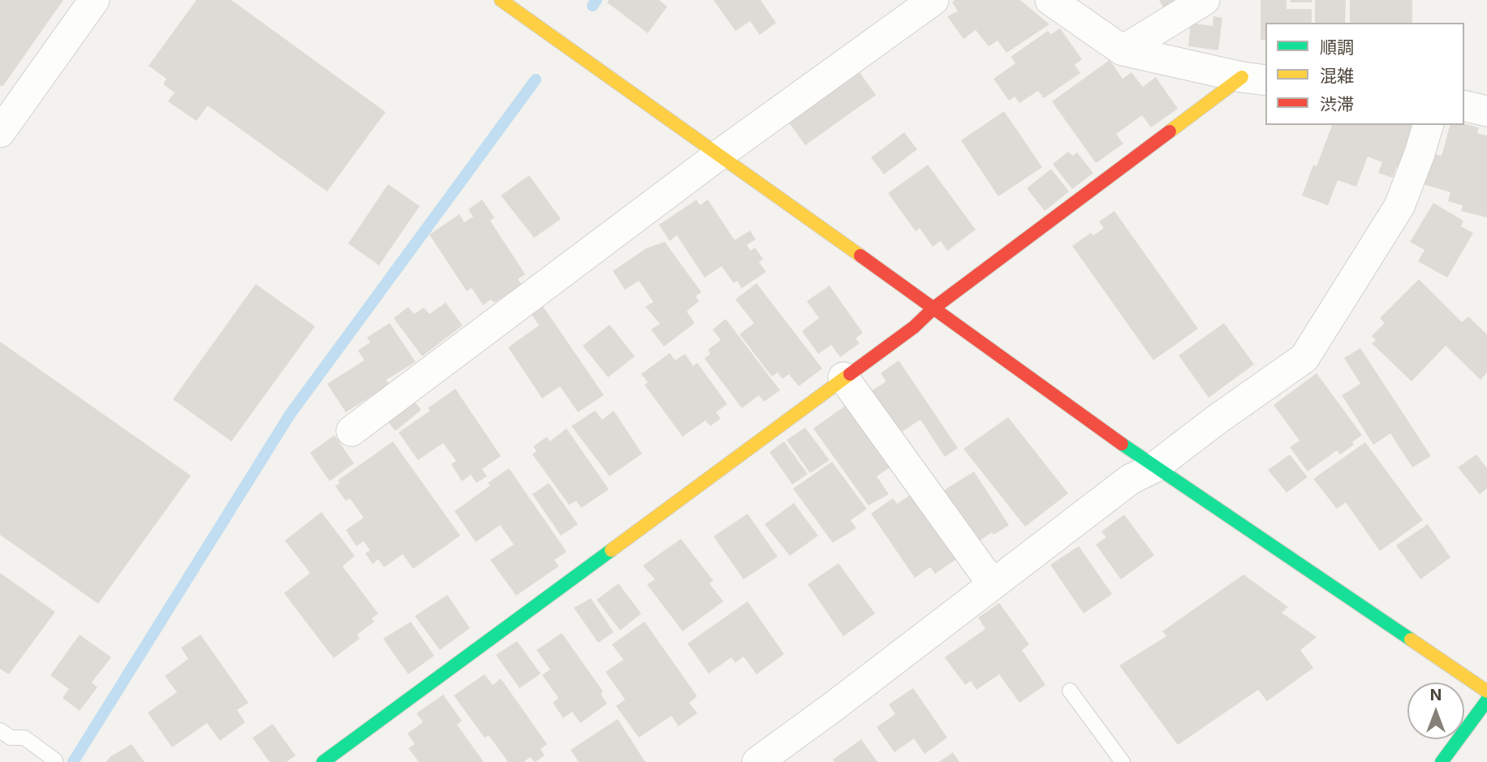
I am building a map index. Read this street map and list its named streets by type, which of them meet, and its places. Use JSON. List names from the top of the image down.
{
  "legend": ["順調", "混雑", "渋滞"],
  "north": "top"
}
